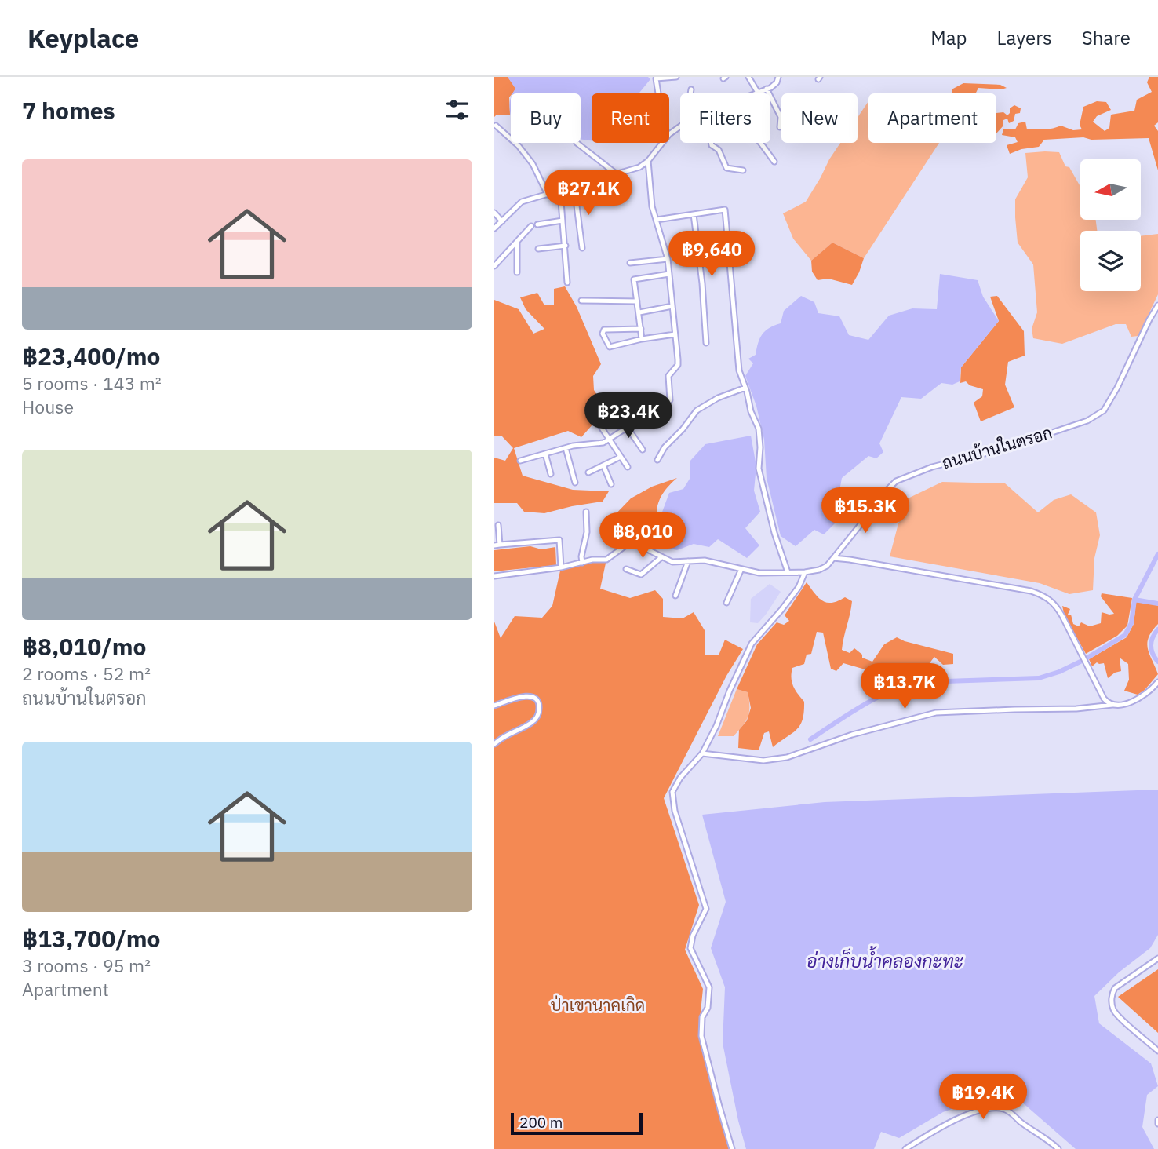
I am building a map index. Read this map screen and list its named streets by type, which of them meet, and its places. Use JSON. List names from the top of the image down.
{
  "streets": {
    "street": ["ถนนบ้านในตรอก"]
  },
  "water": ["อ่างเก็บน้ำคลองกะทะ"],
  "parks": ["ป่าเขานาคเกิด"],
  "scale_bar": "200 m",
  "north": "left",
  "page": {
    "header": "Keyplace",
    "nav": ["Map", "Layers", "Share"],
    "heading": "7 homes",
    "chip": [
      "Buy",
      "Rent",
      "Filters",
      "New",
      "Apartment"
    ],
    "list": [
      {
        "name": "฿23,400/mo",
        "note": "5 rooms · 143 m² · House"
      },
      {
        "name": "฿8,010/mo",
        "note": "2 rooms · 52 m² · ถนนบ้านในตรอก"
      },
      {
        "name": "฿13,700/mo",
        "note": "3 rooms · 95 m² · Apartment"
      }
    ],
    "price": [
      "฿27.1K",
      "฿9,640",
      "฿23.4K",
      "฿15.3K",
      "฿8,010",
      "฿13.7K",
      "฿19.4K"
    ],
    "scale": "200 m"
  }
}
